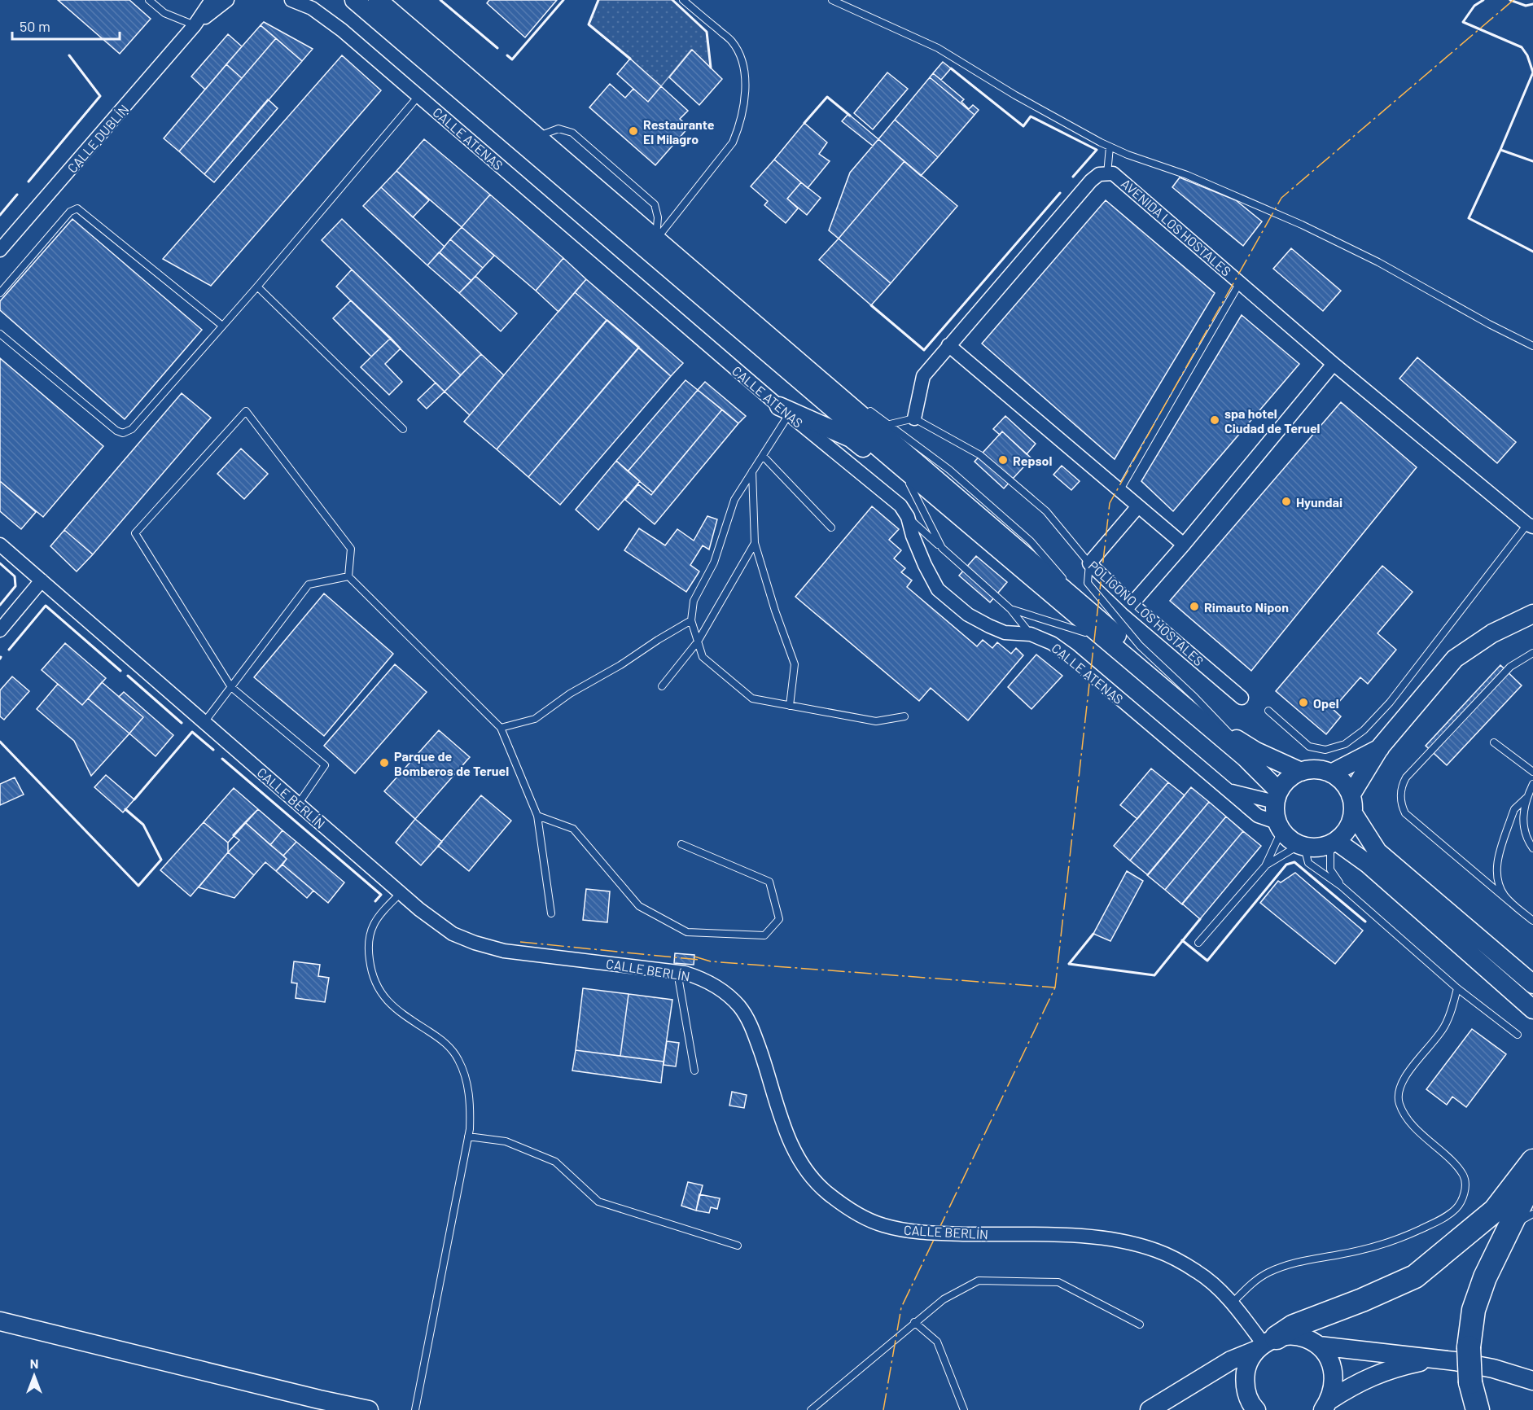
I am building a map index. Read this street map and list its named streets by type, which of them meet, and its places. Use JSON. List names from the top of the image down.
{
  "streets": {
    "street": [
      "CALLE DUBLÍN",
      "CALLE ATENAS",
      "AVENIDA LOS HOSTALES",
      "POLÍGONO LOS HOSTALES",
      "CALLE BERLÍN"
    ]
  },
  "crossings": [
    ["AVENIDA LOS HOSTALES", "POLÍGONO LOS HOSTALES"]
  ],
  "places": [
    "Restaurante El Milagro",
    "spa hotel Ciudad de Teruel",
    "Repsol",
    "Hyundai",
    "Rimauto Nipon",
    "Opel",
    "Parque de Bomberos de Teruel"
  ],
  "scale_bar": "50 m",
  "north": "top"
}
